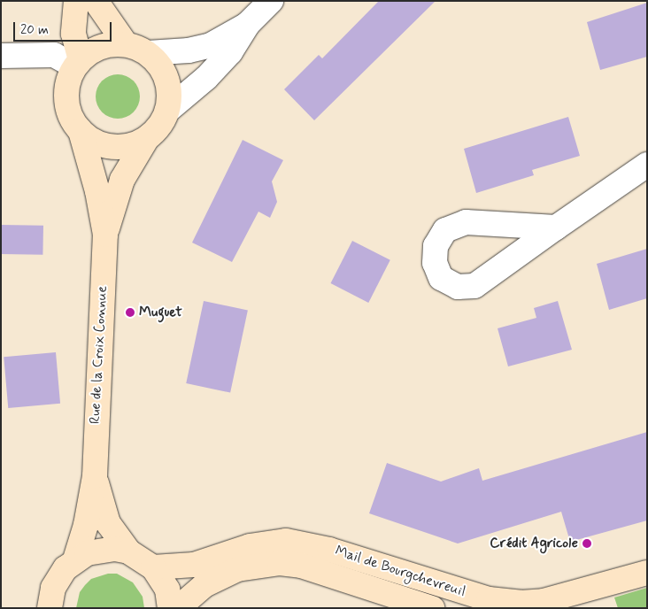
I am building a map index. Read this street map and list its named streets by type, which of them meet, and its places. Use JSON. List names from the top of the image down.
{
  "streets": {
    "main road": ["Rue de la Croix Connue", "Mail de Bourgchevreuil"]
  },
  "places": ["Muguet", "Crédit Agricole"],
  "scale_bar": "20 m"
}
